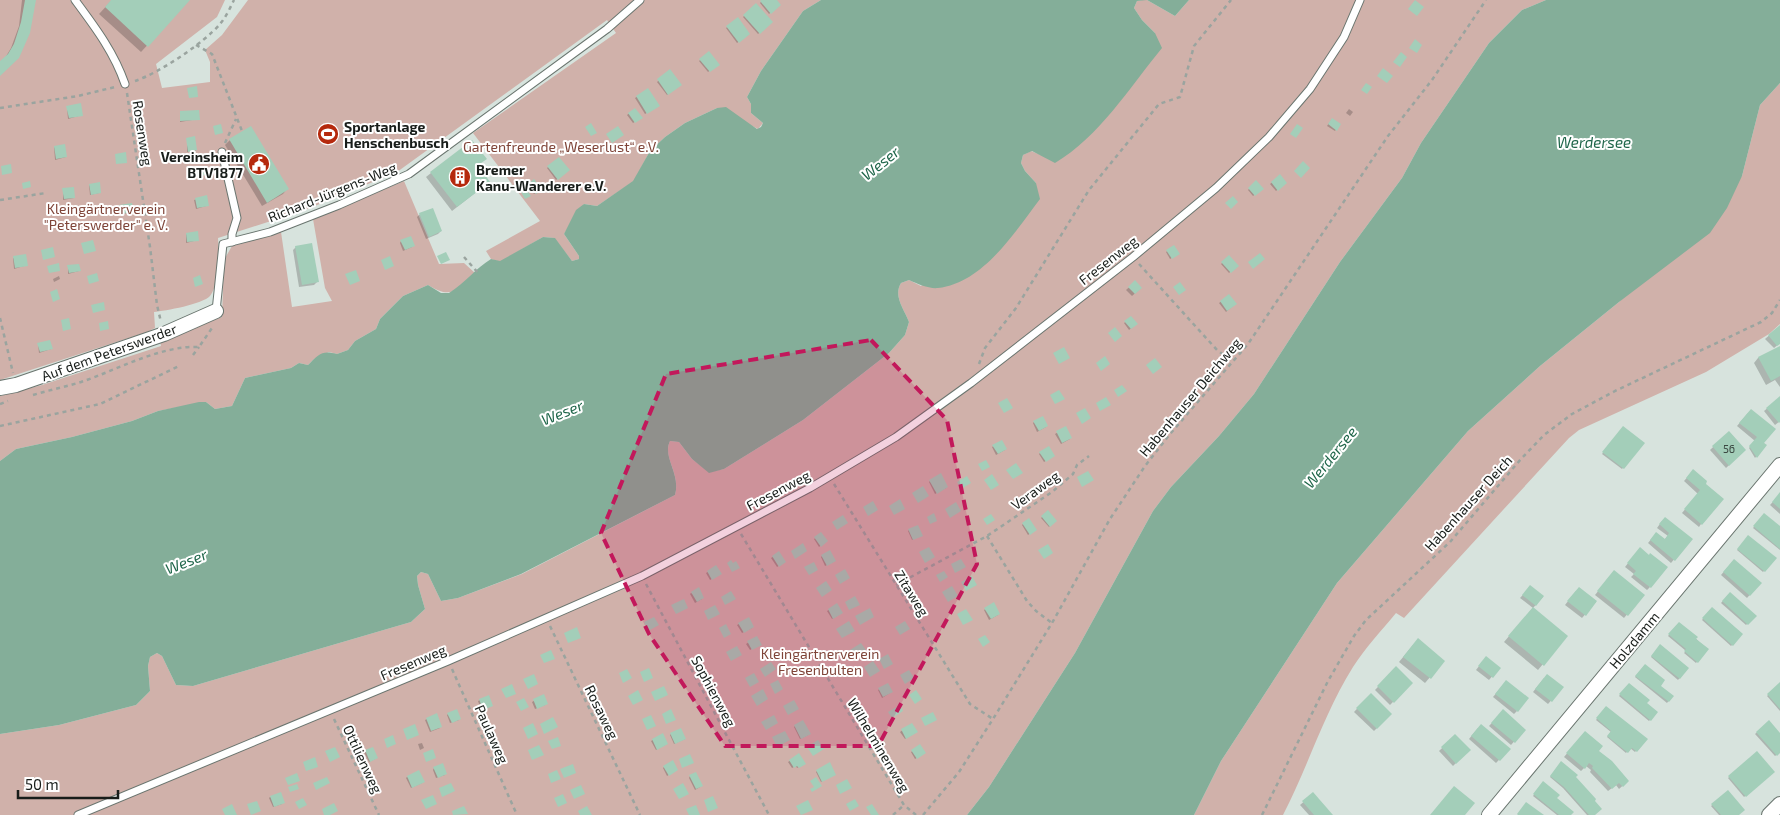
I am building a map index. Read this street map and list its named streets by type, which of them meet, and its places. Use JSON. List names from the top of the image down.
{
  "streets": {
    "street": ["Auf dem Peterswerder", "Holzdamm"],
    "lane": ["Richard-Jürgens-Weg", "Fresenweg"],
    "path": [
      "Rosenweg",
      "Habenhauser Deichweg",
      "Veraweg",
      "Habenhauser Deich",
      "Zitaweg",
      "Sophienweg",
      "Rosaweg",
      "Paulaweg",
      "Wilhelminenweg",
      "Ottilienweg"
    ]
  },
  "crossings": [
    ["Rosenweg", "Auf dem Peterswerder"],
    ["Fresenweg", "Habenhauser Deichweg"],
    ["Fresenweg", "Zitaweg"],
    ["Fresenweg", "Sophienweg"],
    ["Fresenweg", "Rosaweg"],
    ["Fresenweg", "Paulaweg"],
    ["Fresenweg", "Wilhelminenweg"],
    ["Fresenweg", "Ottilienweg"],
    ["Habenhauser Deichweg", "Zitaweg"],
    ["Veraweg", "Zitaweg"]
  ],
  "water": ["Werdersee", "Weser"],
  "parks": ["Gartenfreunde „Weserlust“ e.V.", "Kleingärtnerverein \"Peterswerder\" e. V.", "Kleingärtnerverein Fresenbulten"],
  "places": {
    "sports": ["Sportanlage Henschenbusch"],
    "public building": ["Vereinsheim BTV1877"],
    "building": ["Bremer Kanu-Wanderer e.V."]
  },
  "house_numbers": ["56"],
  "scale_bar": "50 m"
}
